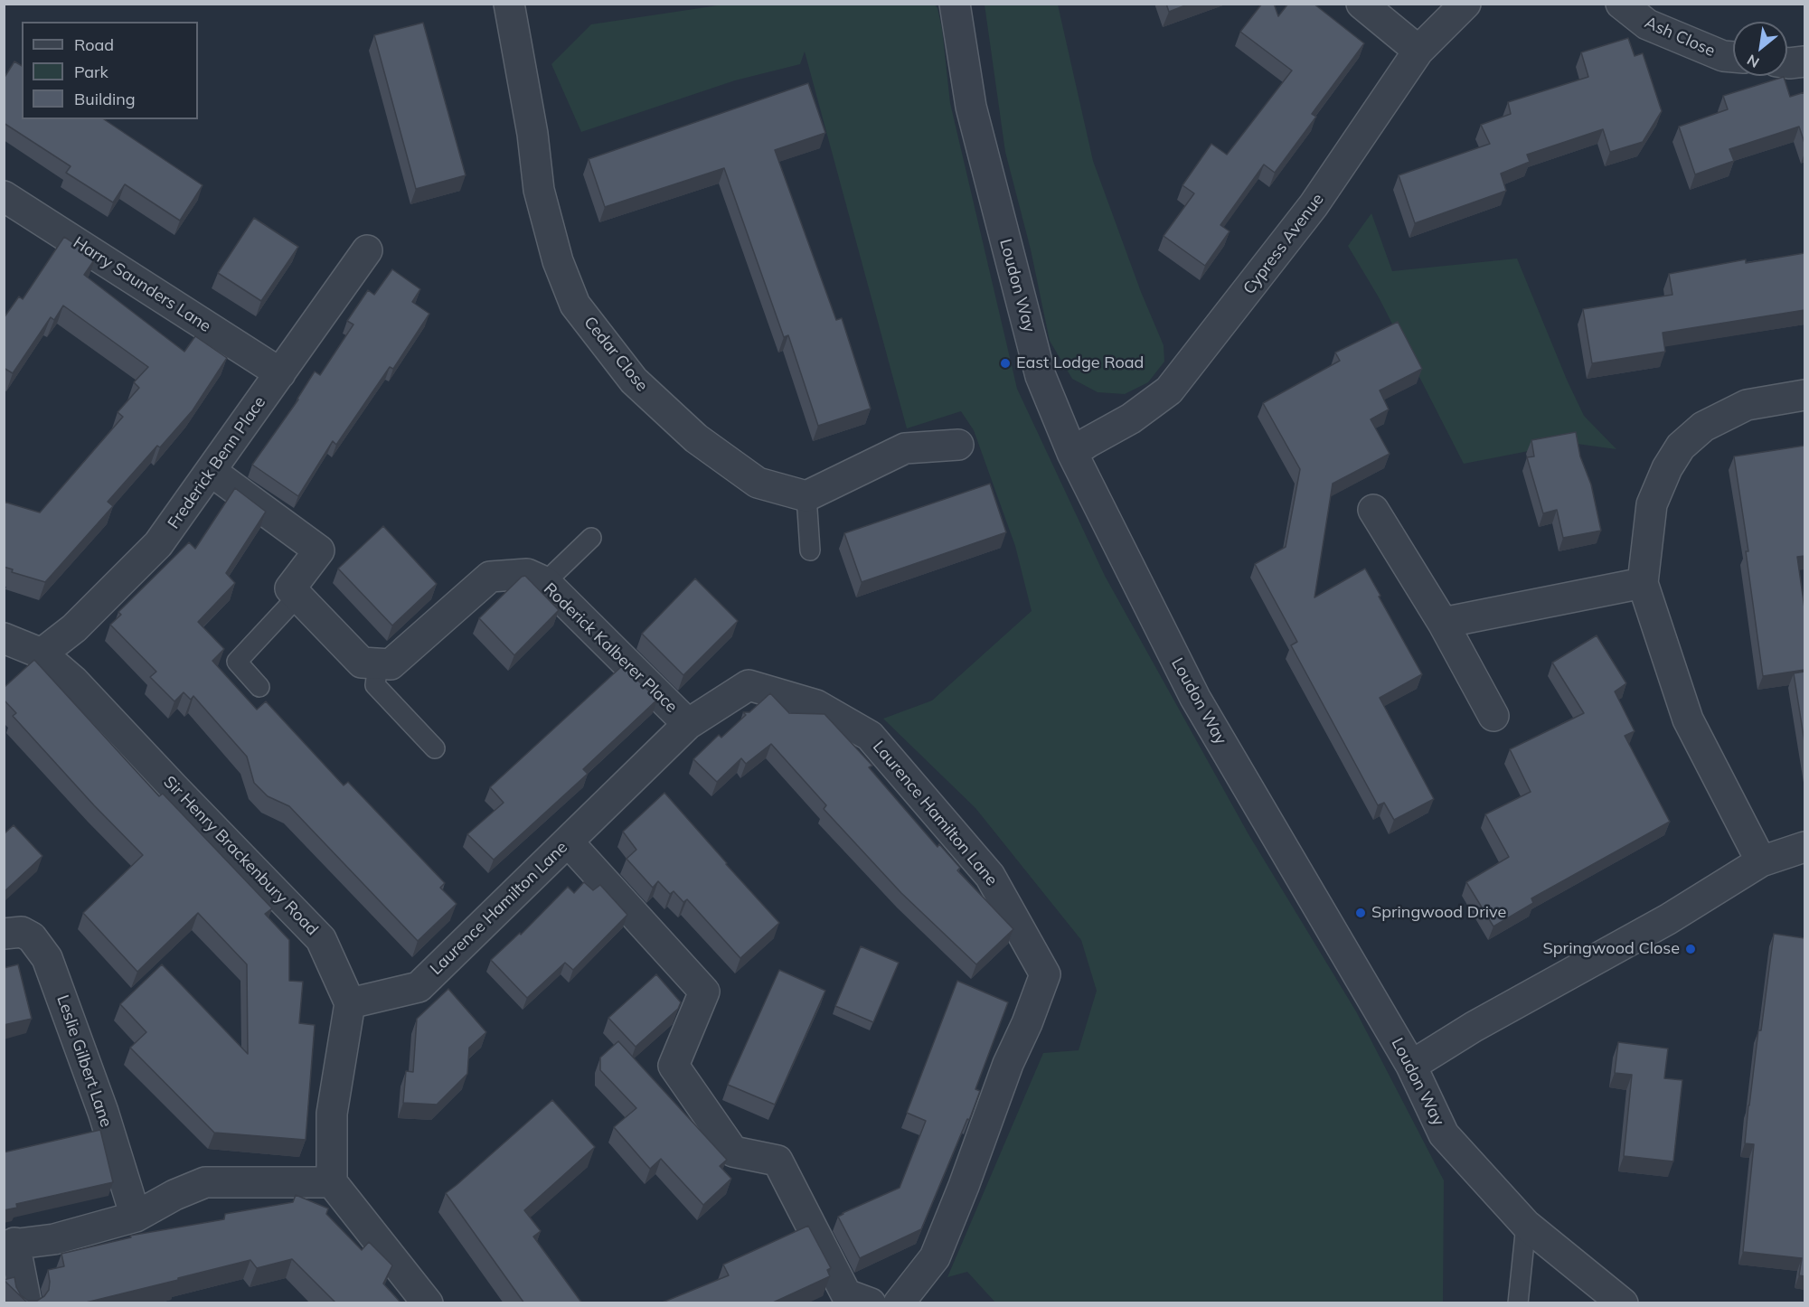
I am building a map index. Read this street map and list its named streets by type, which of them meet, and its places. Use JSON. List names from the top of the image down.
{
  "streets": {
    "street": [
      "Ash Close",
      "Cypress Avenue",
      "Harry Saunders Lane",
      "Loudon Way",
      "Cedar Close",
      "Frederick Benn Place",
      "Roderick Kalberer Place",
      "Laurence Hamilton Lane",
      "Sir Henry Brackenbury Road",
      "Leslie Gilbert Lane"
    ]
  },
  "crossings": [
    ["Cypress Avenue", "Loudon Way"],
    ["Harry Saunders Lane", "Frederick Benn Place"],
    ["Frederick Benn Place", "Sir Henry Brackenbury Road"],
    ["Roderick Kalberer Place", "Laurence Hamilton Lane"],
    ["Laurence Hamilton Lane", "Sir Henry Brackenbury Road"]
  ],
  "places": ["East Lodge Road", "Springwood Drive", "Springwood Close"],
  "legend": ["Road", "Park", "Building"],
  "north": "bottom left"
}
